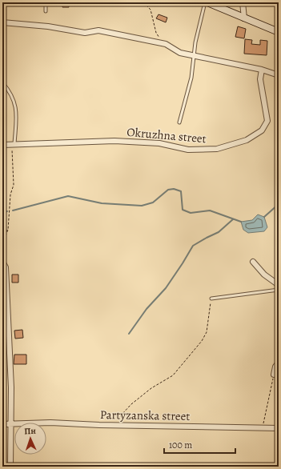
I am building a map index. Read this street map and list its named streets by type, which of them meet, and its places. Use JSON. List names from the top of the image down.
{
  "streets": {
    "street": ["Okruzhna street", "Partyzanska street"]
  },
  "scale_bar": "100 m",
  "north": "top"
}
